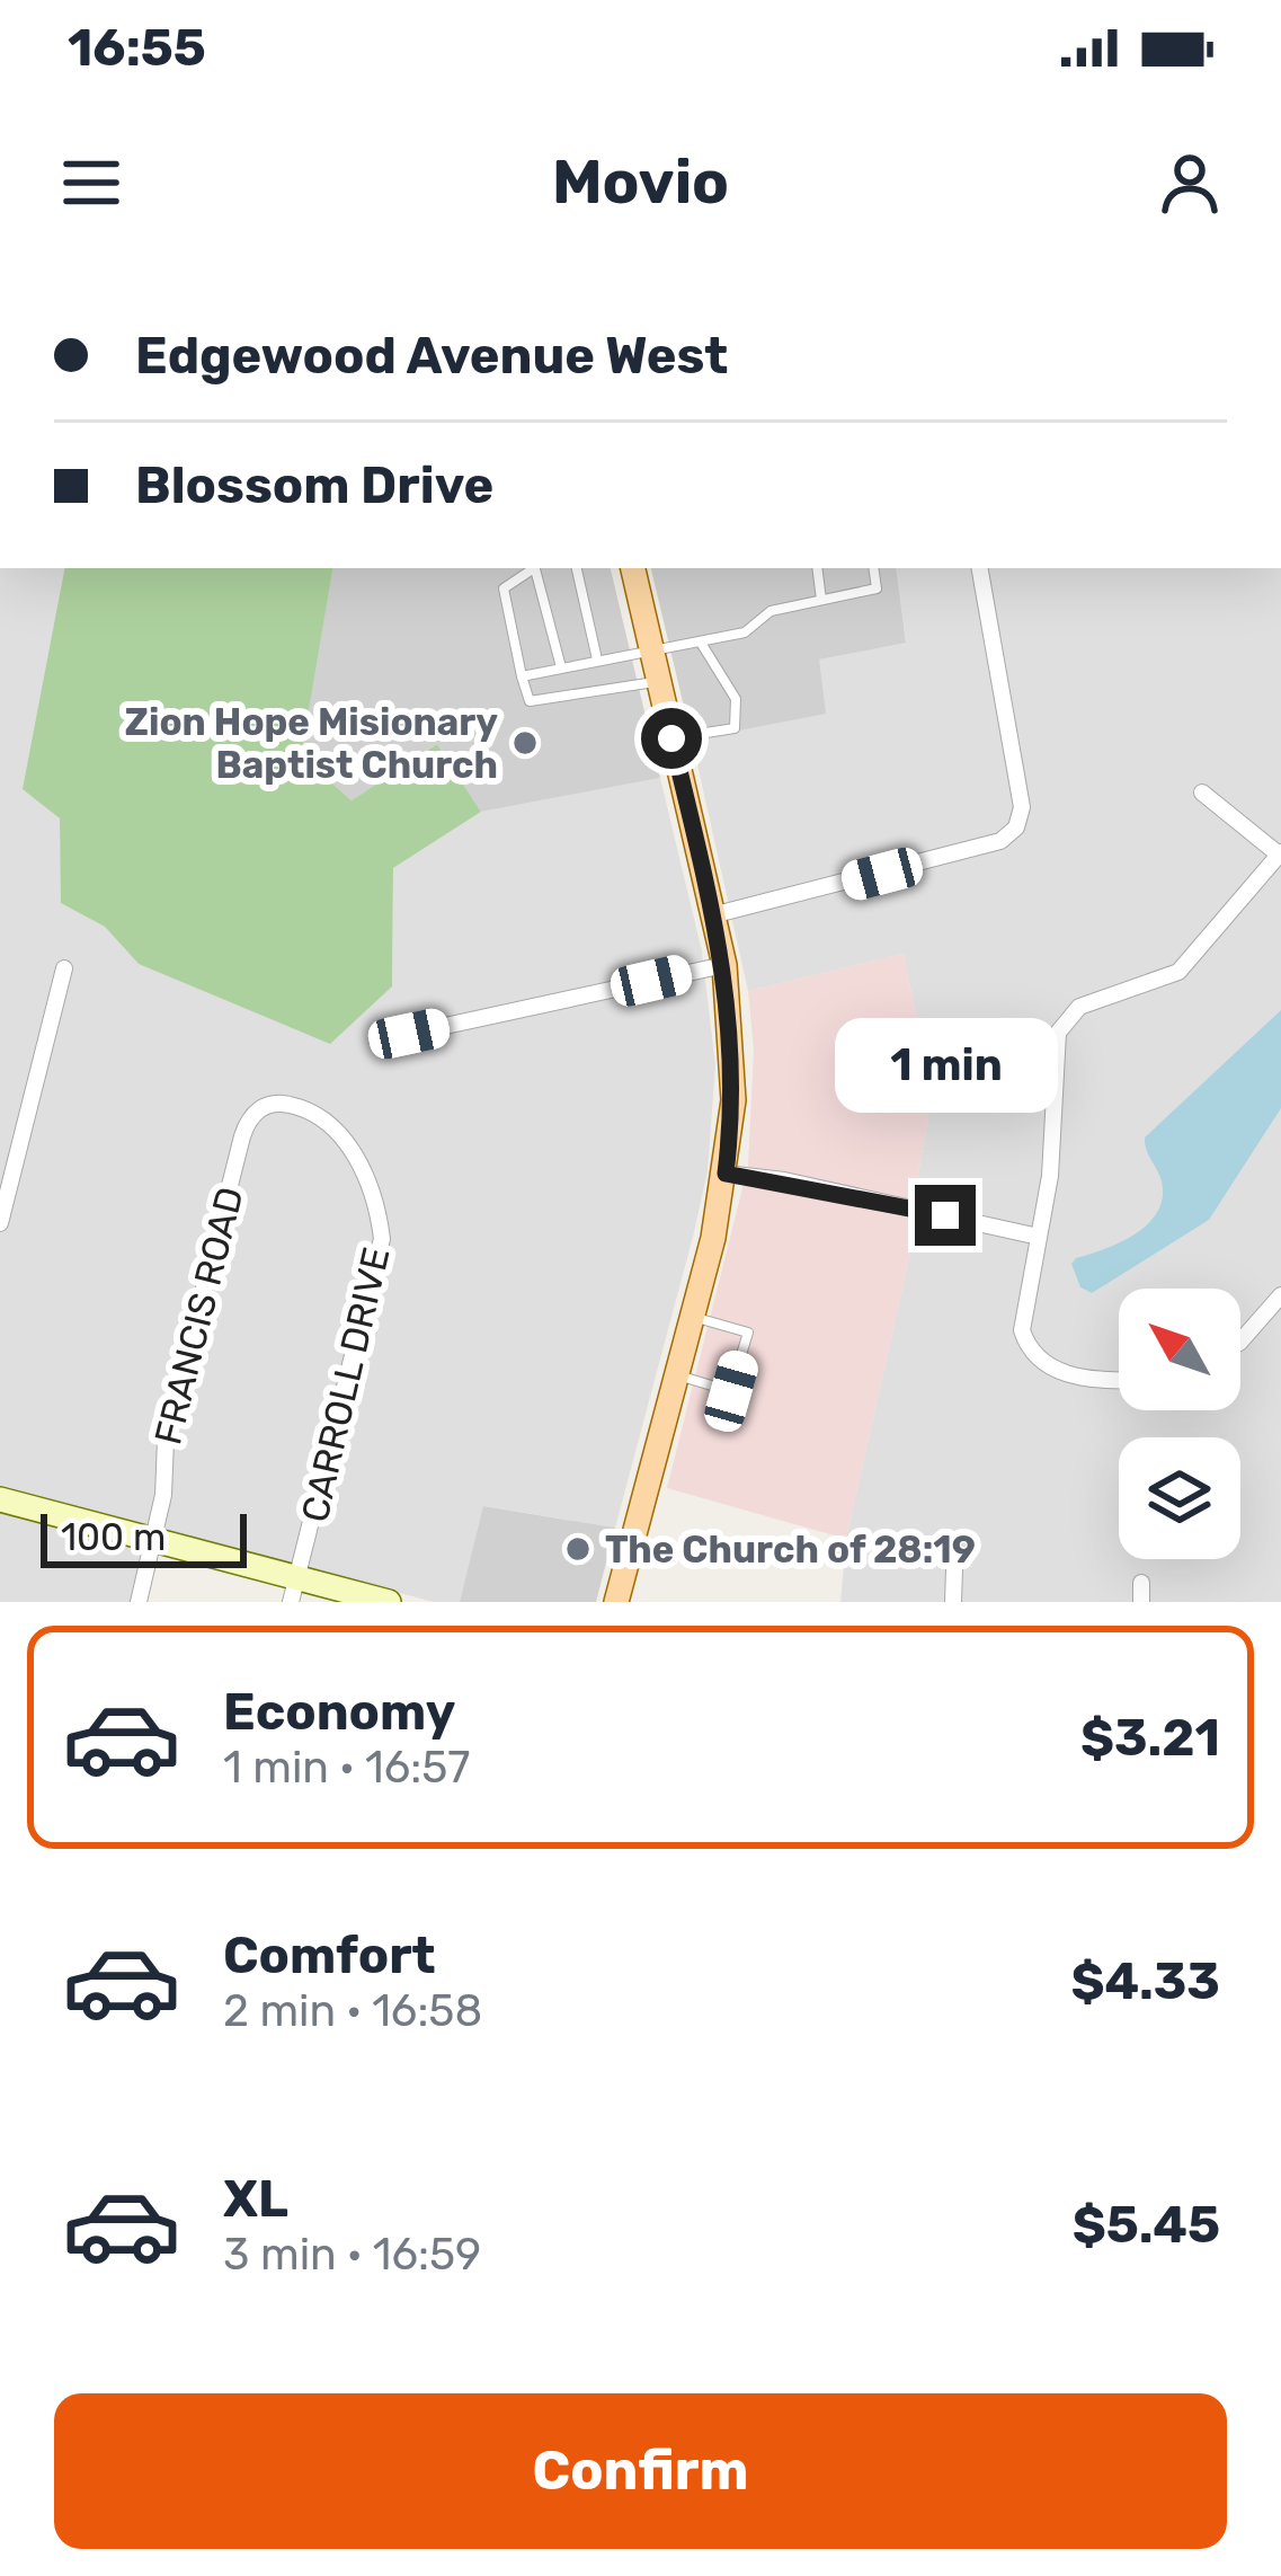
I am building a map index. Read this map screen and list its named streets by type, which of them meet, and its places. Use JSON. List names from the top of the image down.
{
  "streets": {
    "street": ["FRANCIS ROAD", "CARROLL DRIVE"]
  },
  "crossings": [
    ["FRANCIS ROAD", "CARROLL DRIVE"]
  ],
  "places": ["Zion Hope Misionary Baptist Church", "The Church of 28:19"],
  "scale_bar": "100 m",
  "north": "top left",
  "page": {
    "status": "16:55",
    "header": "Movio",
    "banner": ["Edgewood Avenue West", "Blossom Drive"],
    "bubble": "1 min",
    "scale": "100 m",
    "list": [
      {
        "name": "Economy",
        "note": "1 min · 16:57",
        "value": "$3.21"
      },
      {
        "name": "Comfort",
        "note": "2 min · 16:58",
        "value": "$4.33"
      },
      {
        "name": "XL",
        "note": "3 min · 16:59",
        "value": "$5.45"
      }
    ],
    "buttons": "Confirm"
  }
}
